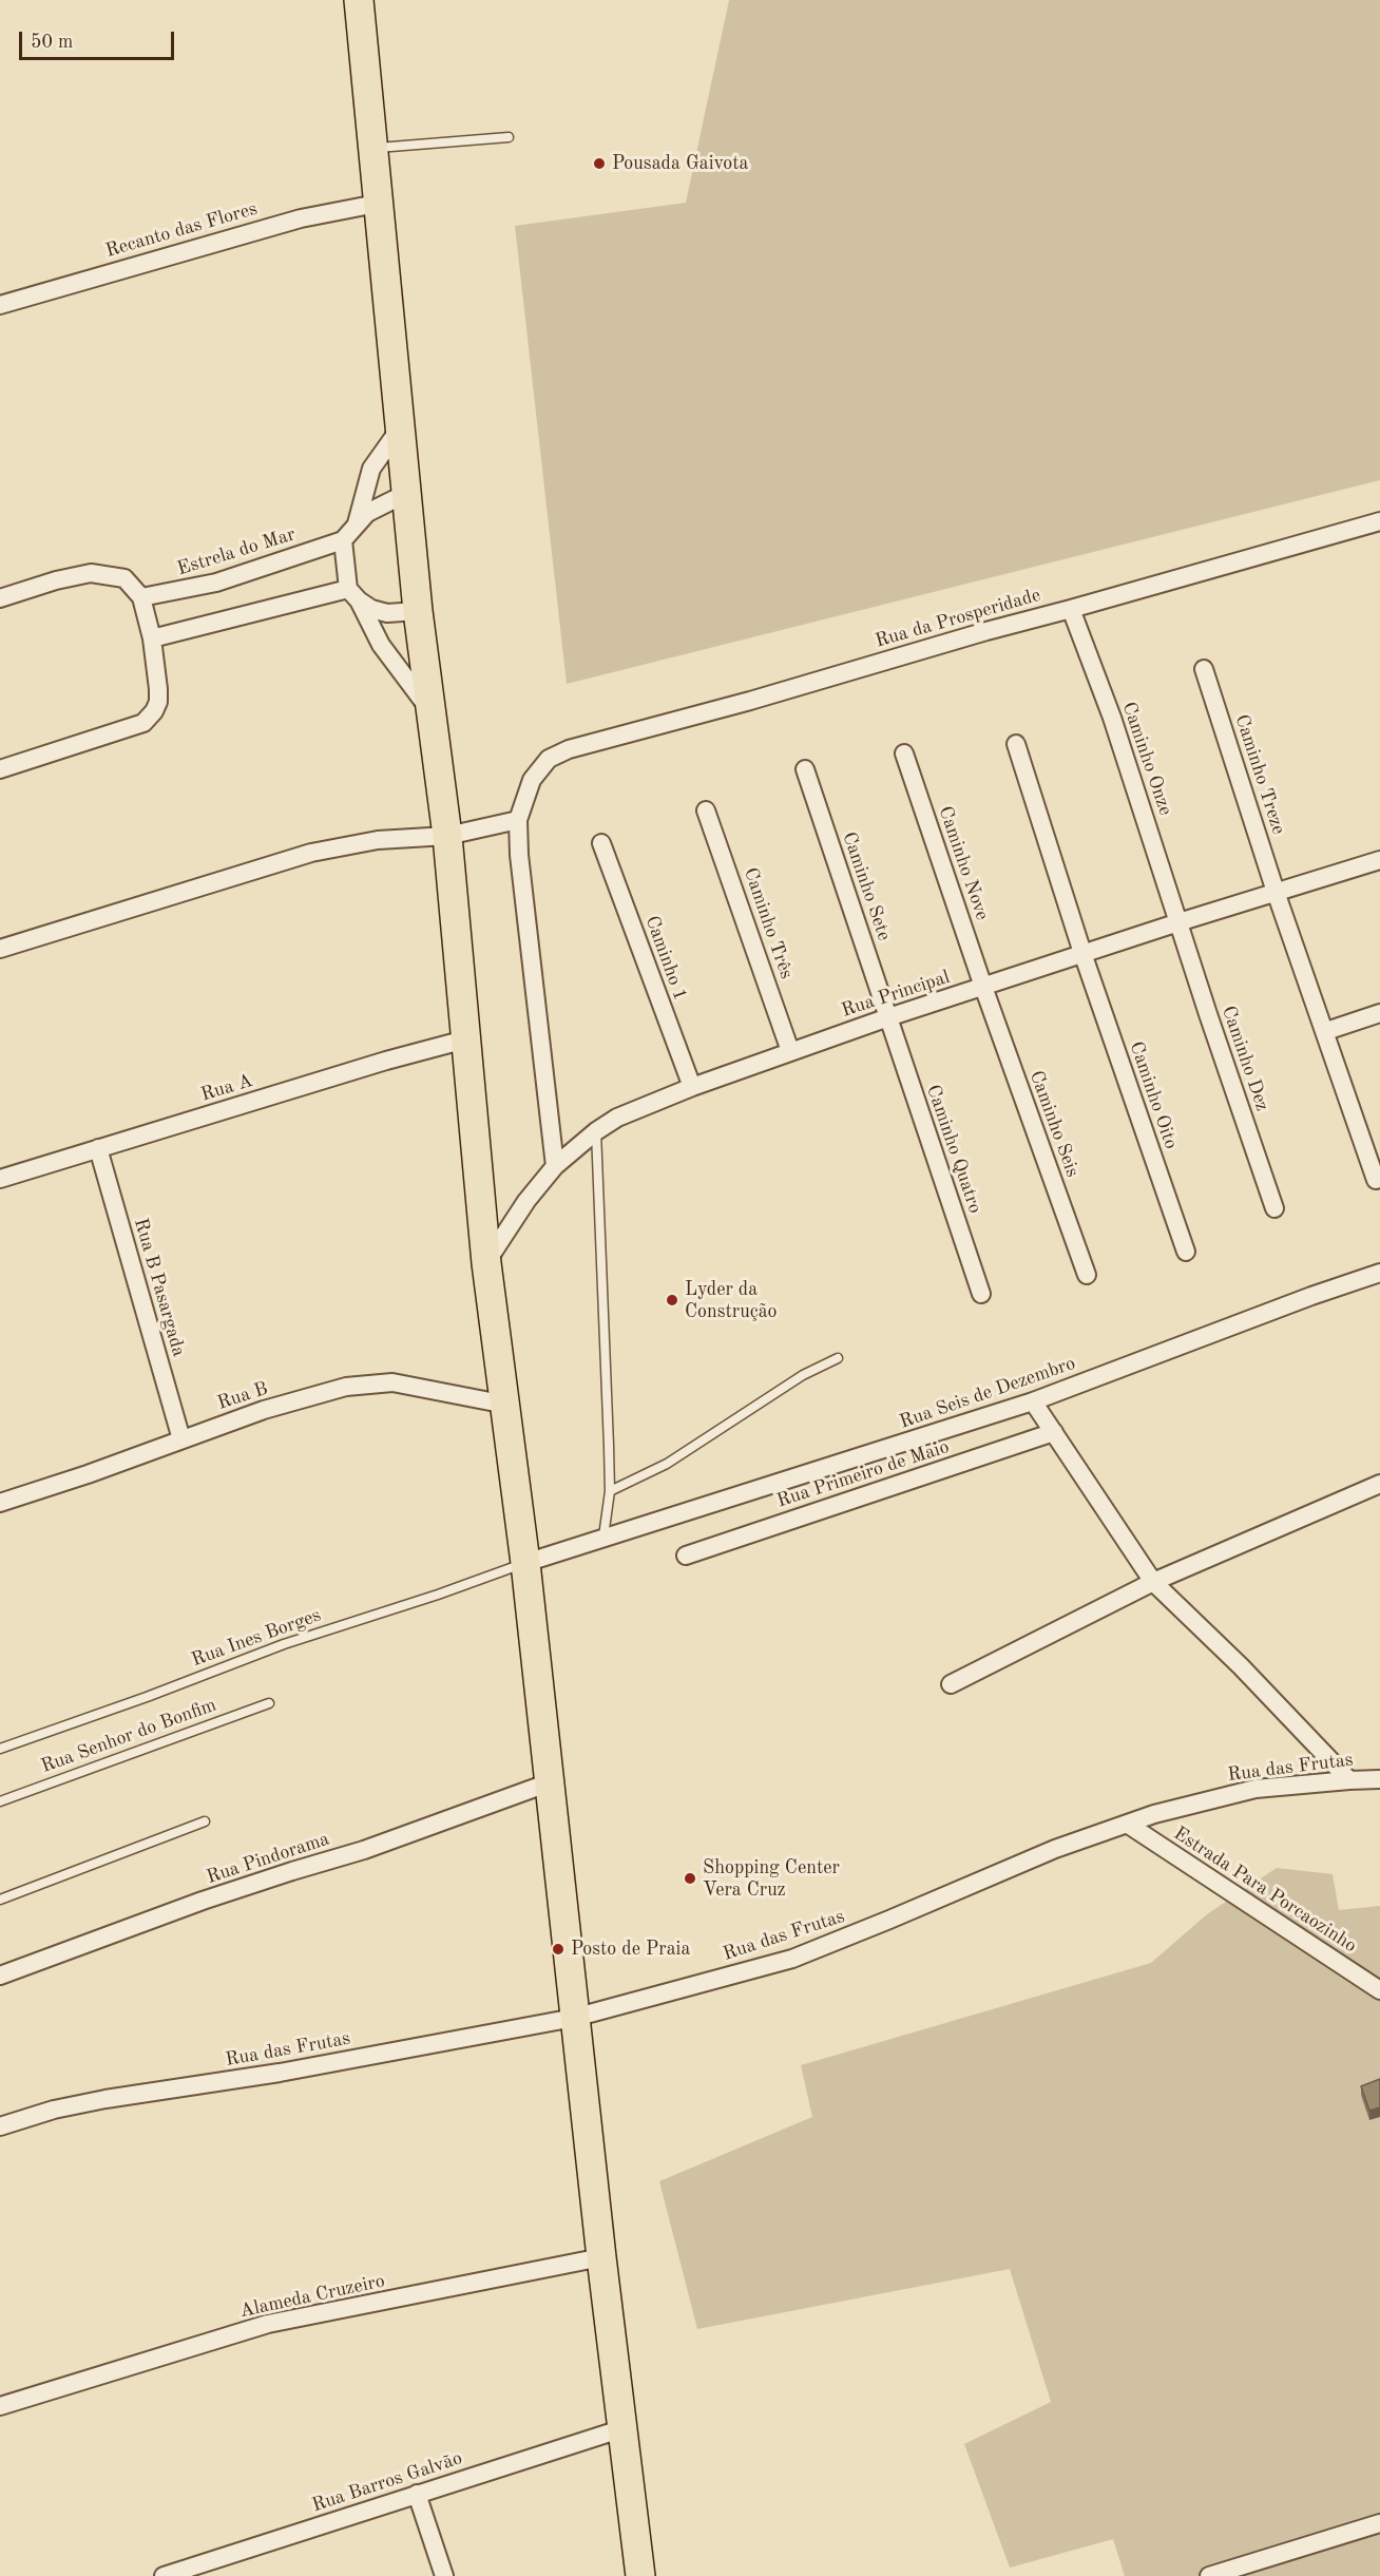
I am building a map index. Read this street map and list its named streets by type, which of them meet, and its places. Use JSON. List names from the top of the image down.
{
  "streets": {
    "street": [
      "Recanto das Flores",
      "Estrela do Mar",
      "Rua da Prosperidade",
      "Caminho Onze",
      "Caminho Treze",
      "Caminho Nove",
      "Caminho Sete",
      "Caminho Três",
      "Caminho 1",
      "Rua Principal",
      "Caminho Dez",
      "Rua A",
      "Caminho Oito",
      "Caminho Seis",
      "Caminho Quatro",
      "Rua B Pasargada",
      "Rua Seis de Dezembro",
      "Rua B",
      "Rua Primeiro de Maio",
      "Rua das Frutas",
      "Rua Pindorama",
      "Estrada Para Porcaozinho",
      "Alameda Cruzeiro",
      "Rua Barros Galvão"
    ],
    "lane": ["Rua Ines Borges", "Rua Senhor do Bonfim"]
  },
  "crossings": [
    ["Rua da Prosperidade", "Caminho Onze"],
    ["Caminho Onze", "Rua Principal"],
    ["Caminho Onze", "Caminho Dez"],
    ["Caminho Treze", "Rua Principal"],
    ["Caminho Nove", "Rua Principal"],
    ["Caminho Nove", "Caminho Seis"],
    ["Caminho Sete", "Rua Principal"],
    ["Caminho Sete", "Caminho Quatro"],
    ["Caminho Três", "Rua Principal"],
    ["Caminho 1", "Rua Principal"],
    ["Rua Principal", "Caminho Dez"],
    ["Rua Principal", "Caminho Oito"],
    ["Rua Principal", "Caminho Seis"],
    ["Rua Principal", "Caminho Quatro"],
    ["Rua A", "Rua B Pasargada"],
    ["Rua B Pasargada", "Rua B"],
    ["Rua Seis de Dezembro", "Rua Ines Borges"],
    ["Rua das Frutas", "Estrada Para Porcaozinho"]
  ],
  "places": [
    "Pousada Gaivota",
    "Lyder da Construção",
    "Shopping Center Vera Cruz",
    "Posto de Praia"
  ],
  "scale_bar": "50 m"
}
